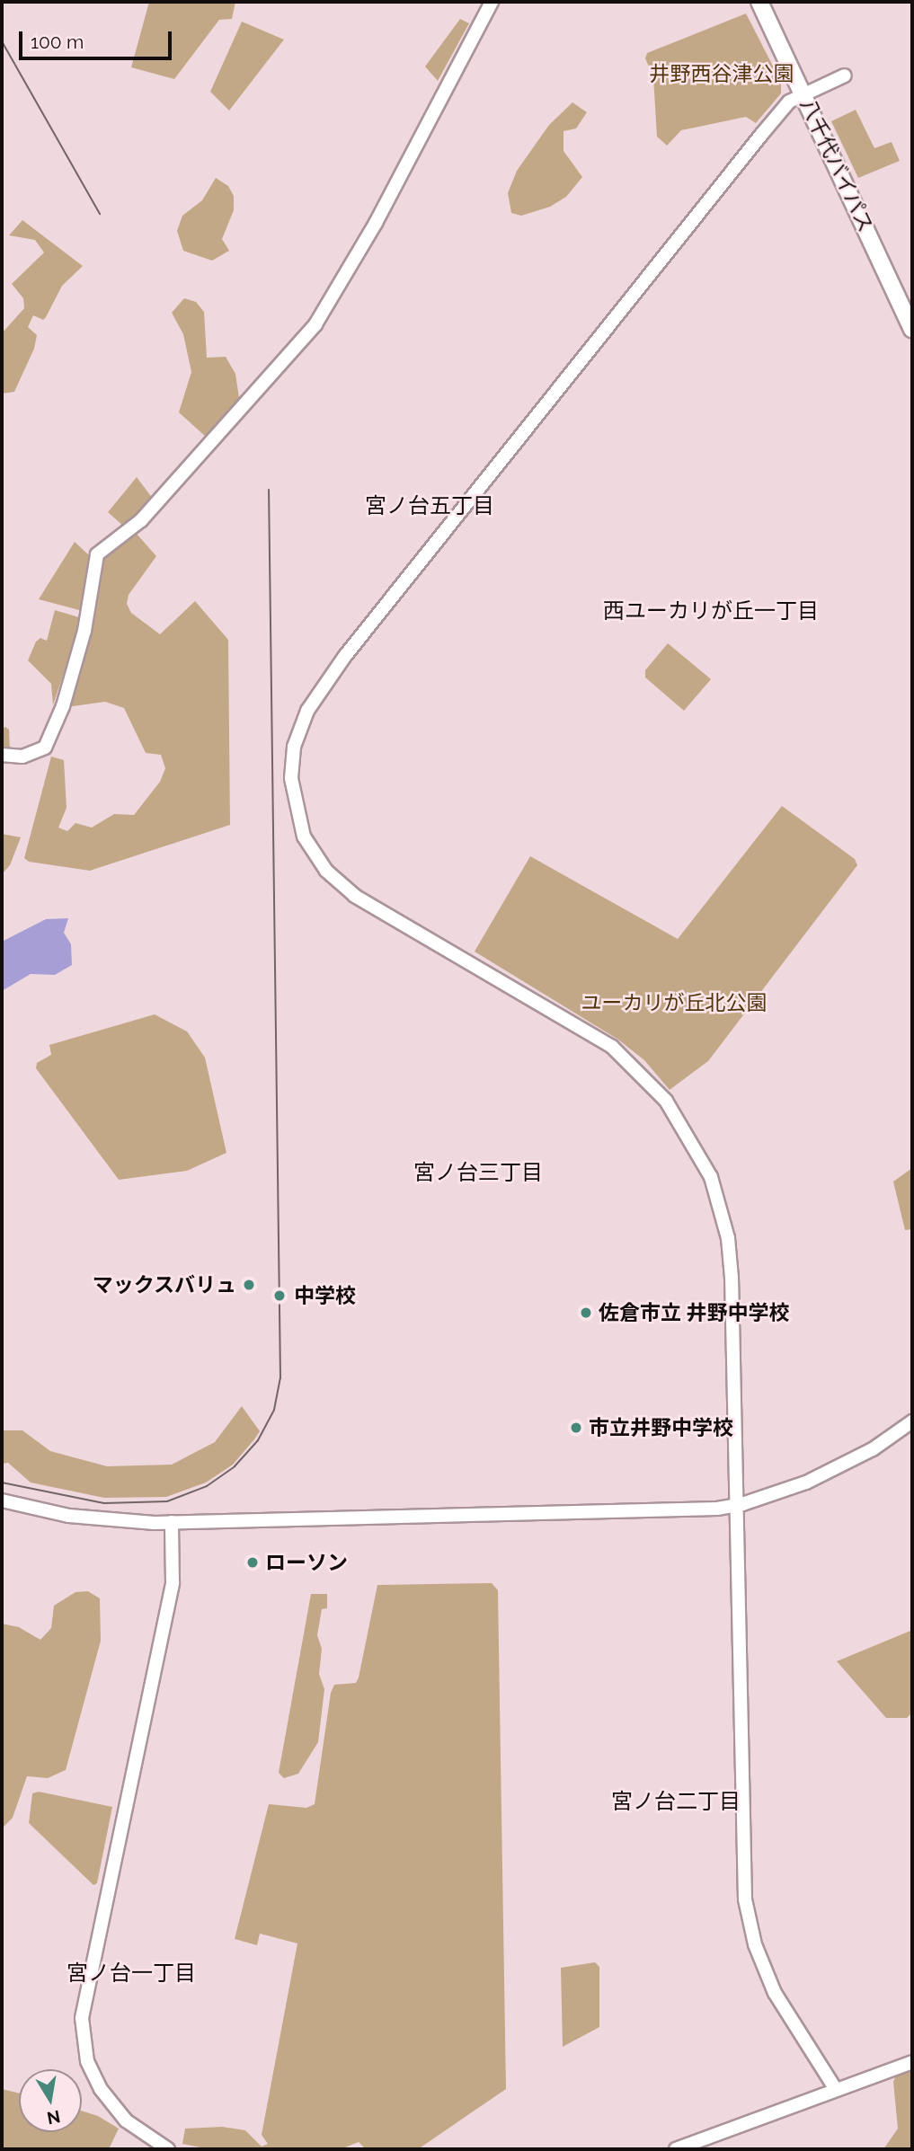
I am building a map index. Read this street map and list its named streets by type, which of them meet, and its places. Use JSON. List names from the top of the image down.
{
  "streets": {
    "highway": ["八千代バイパス"]
  },
  "districts": [
    "宮ノ台五丁目",
    "西ユーカリが丘一丁目",
    "宮ノ台三丁目",
    "宮ノ台二丁目",
    "宮ノ台一丁目"
  ],
  "parks": ["井野西谷津公園", "ユーカリが丘北公園"],
  "places": [
    "マックスバリュ",
    "中学校",
    "佐倉市立 井野中学校",
    "市立井野中学校",
    "ローソン"
  ],
  "scale_bar": "100 m",
  "north": "bottom"
}
